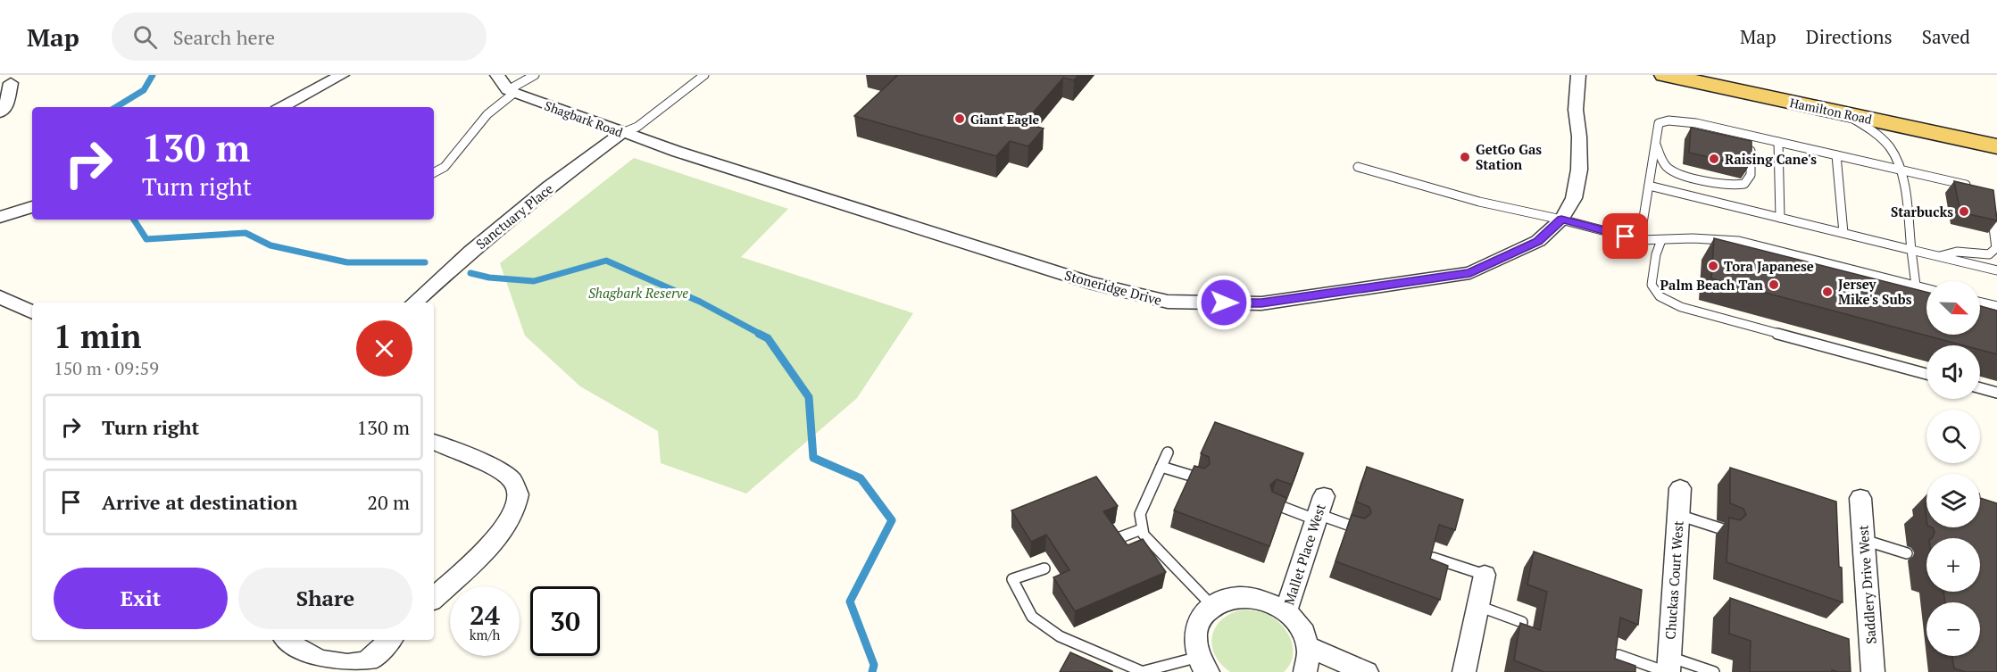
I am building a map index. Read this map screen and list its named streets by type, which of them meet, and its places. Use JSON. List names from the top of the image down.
{
  "streets": {
    "main road": ["Hamilton Road"],
    "street": [
      "Shagbark Road",
      "Sanctuary Place",
      "Stoneridge Drive",
      "Mallet Place West",
      "Chuckas Court West",
      "Saddlery Drive West"
    ]
  },
  "crossings": [
    ["Shagbark Road", "Sanctuary Place"],
    ["Shagbark Road", "Stoneridge Drive"]
  ],
  "parks": ["Shagbark Reserve"],
  "places": [
    "Giant Eagle",
    "GetGo Gas Station",
    "Raising Cane's",
    "Starbucks",
    "Tora Japanese",
    "Palm Beach Tan",
    "Jersey Mike's Subs"
  ],
  "north": "bottom right",
  "page": {
    "header": "Map",
    "search": "Search here",
    "nav": ["Map", "Directions", "Saved"],
    "turn": ["130 m", "Turn right"],
    "map_buttons": ["+", "−"],
    "heading": ["1 min", "150 m · 09:59"],
    "list": [
      {
        "name": "Turn right",
        "value": "130 m"
      },
      {
        "name": "Arrive at destination",
        "value": "20 m"
      }
    ],
    "buttons": ["Exit", "Share"],
    "speed": "24 km/h",
    "limit": "30"
  }
}
